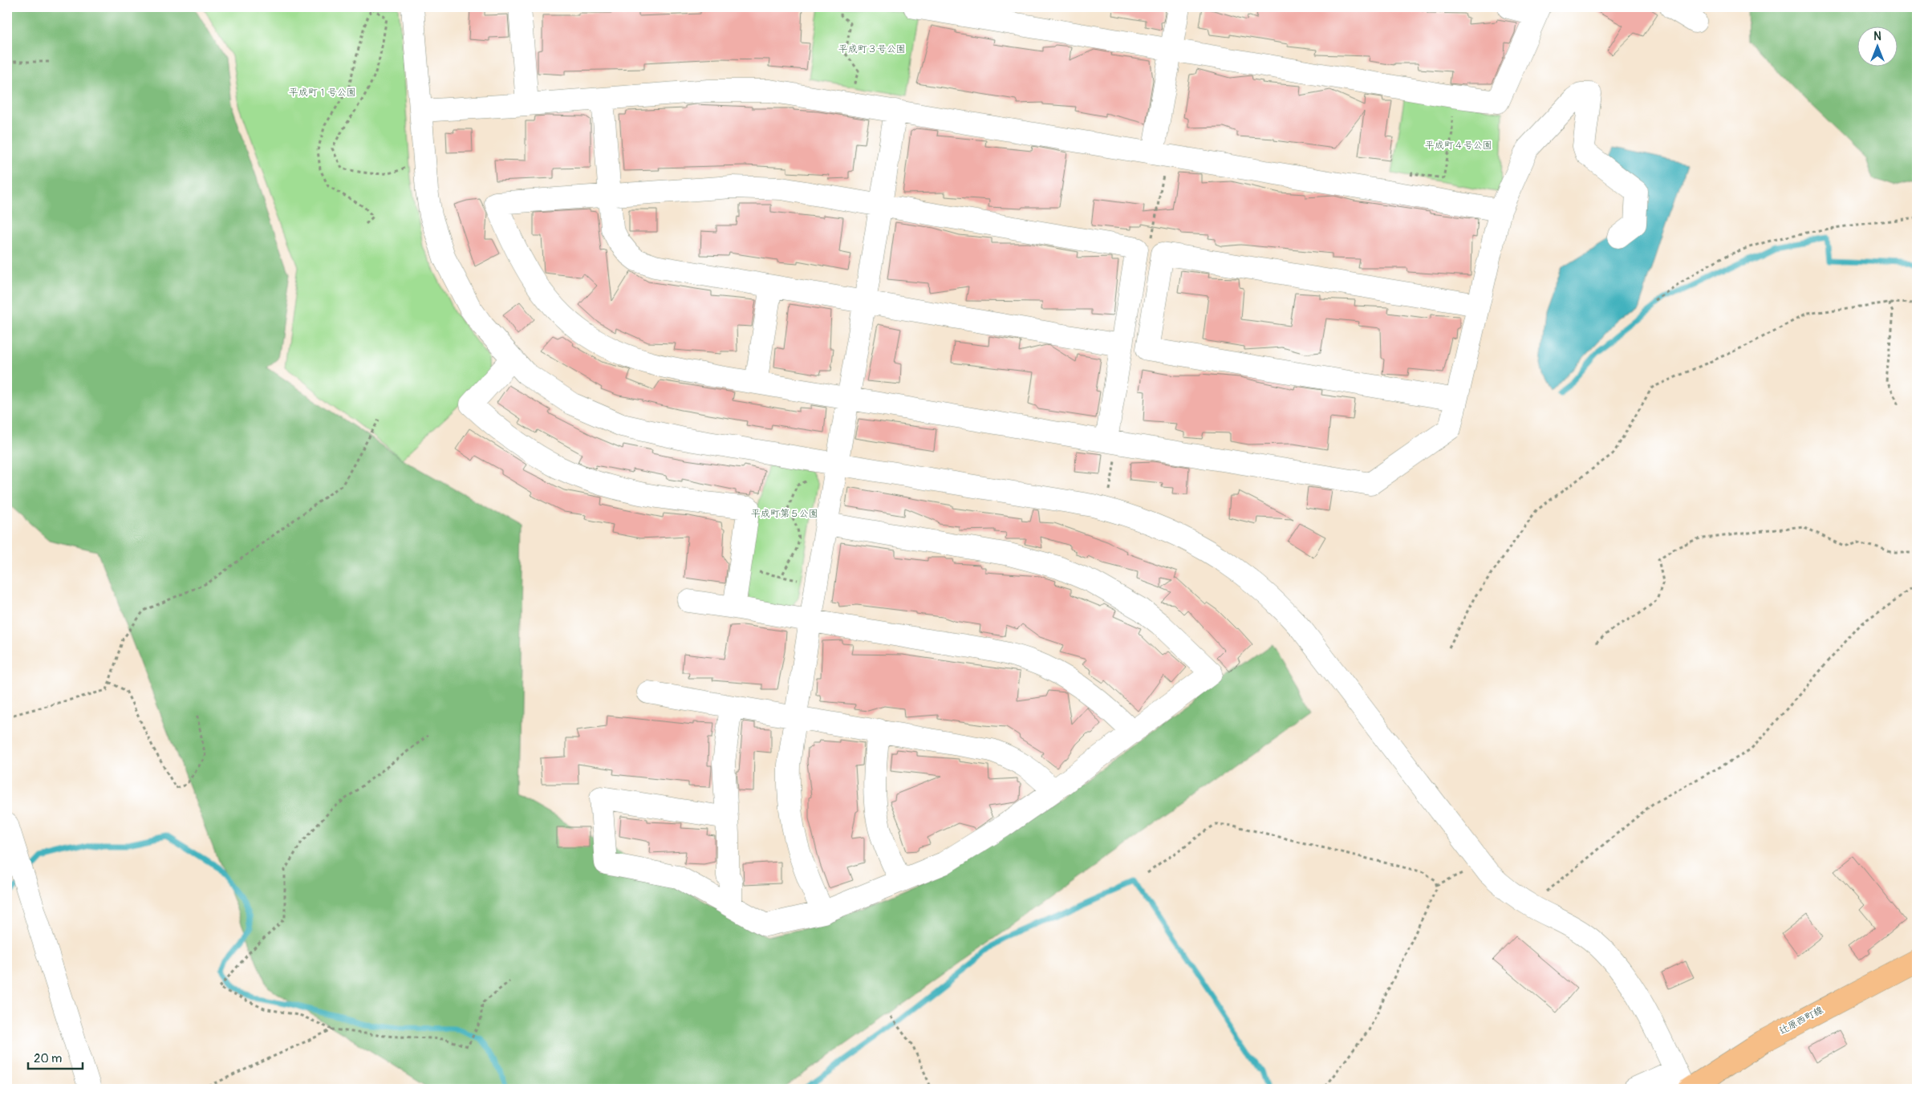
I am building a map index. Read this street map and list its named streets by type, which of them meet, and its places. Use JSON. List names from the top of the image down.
{
  "streets": {
    "main road": ["辻原西町線"]
  },
  "parks": [
    "平成町３号公園",
    "平成町１号公園",
    "平成町４号公園",
    "平成町第５公園"
  ],
  "scale_bar": "20 m",
  "north": "top"
}
